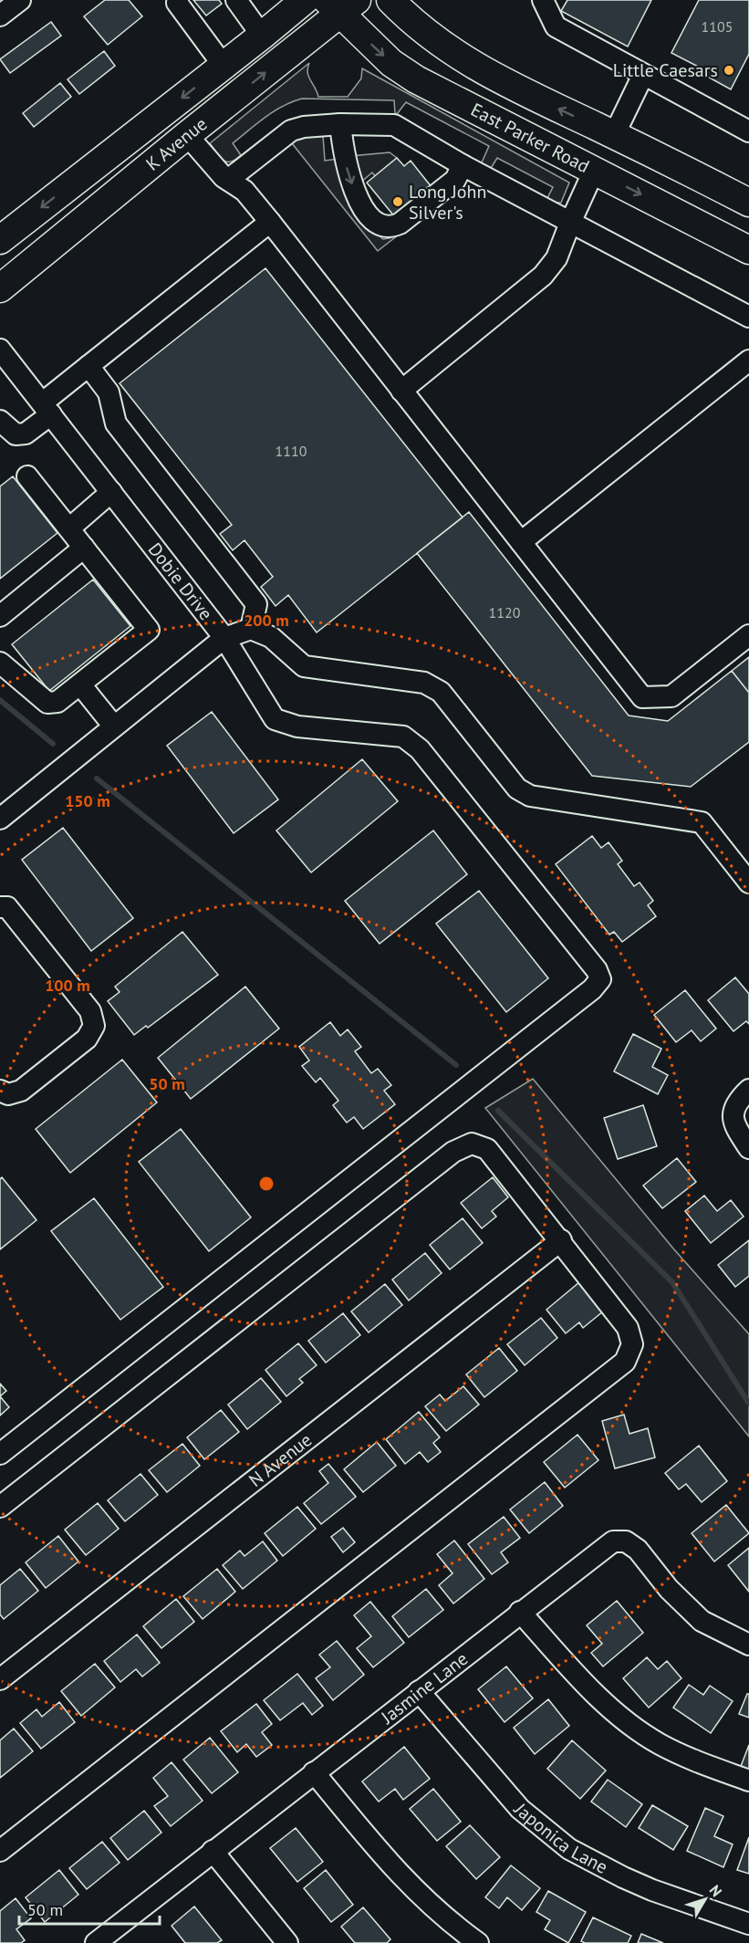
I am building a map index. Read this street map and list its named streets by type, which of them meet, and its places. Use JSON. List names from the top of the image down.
{
  "streets": {
    "main road": ["East Parker Road", "K Avenue"],
    "street": [
      "Dobie Drive",
      "N Avenue",
      "Jasmine Lane",
      "Japonica Lane"
    ]
  },
  "crossings": [
    ["East Parker Road", "K Avenue"],
    ["Jasmine Lane", "Japonica Lane"]
  ],
  "places": ["Little Caesars", "Long John Silver's"],
  "house_numbers": ["1105", "1110", "1120"],
  "scale_bar": "50 m",
  "north": "top right",
  "rings": [
    "200 m",
    "150 m",
    "100 m",
    "50 m"
  ]
}
